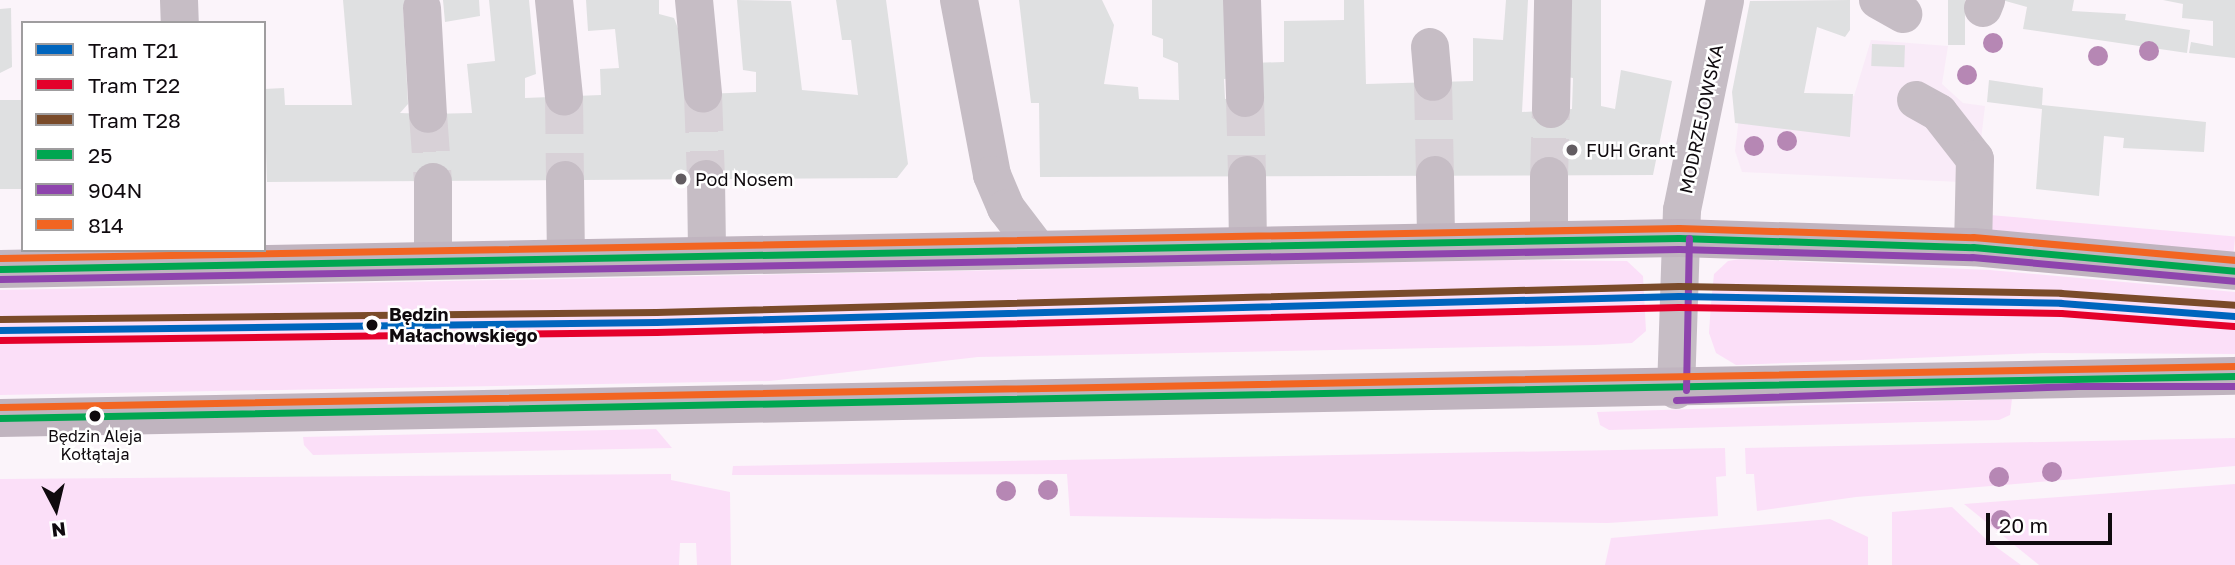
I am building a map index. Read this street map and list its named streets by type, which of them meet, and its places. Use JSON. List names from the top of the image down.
{
  "streets": {
    "street": ["MODRZEJOWSKA"]
  },
  "places": [
    "FUH Grant",
    "Pod Nosem",
    "Będzin Małachowskiego",
    "Będzin Aleja Kołłątaja"
  ],
  "lines": [
    "transit line 814",
    "transit line 25",
    "transit line 904N",
    "tram line T28",
    "tram line T21",
    "tram line T22"
  ],
  "legend": [
    "Tram T21",
    "Tram T22",
    "Tram T28",
    "25",
    "904N",
    "814"
  ],
  "scale_bar": "20 m",
  "north": "bottom"
}
